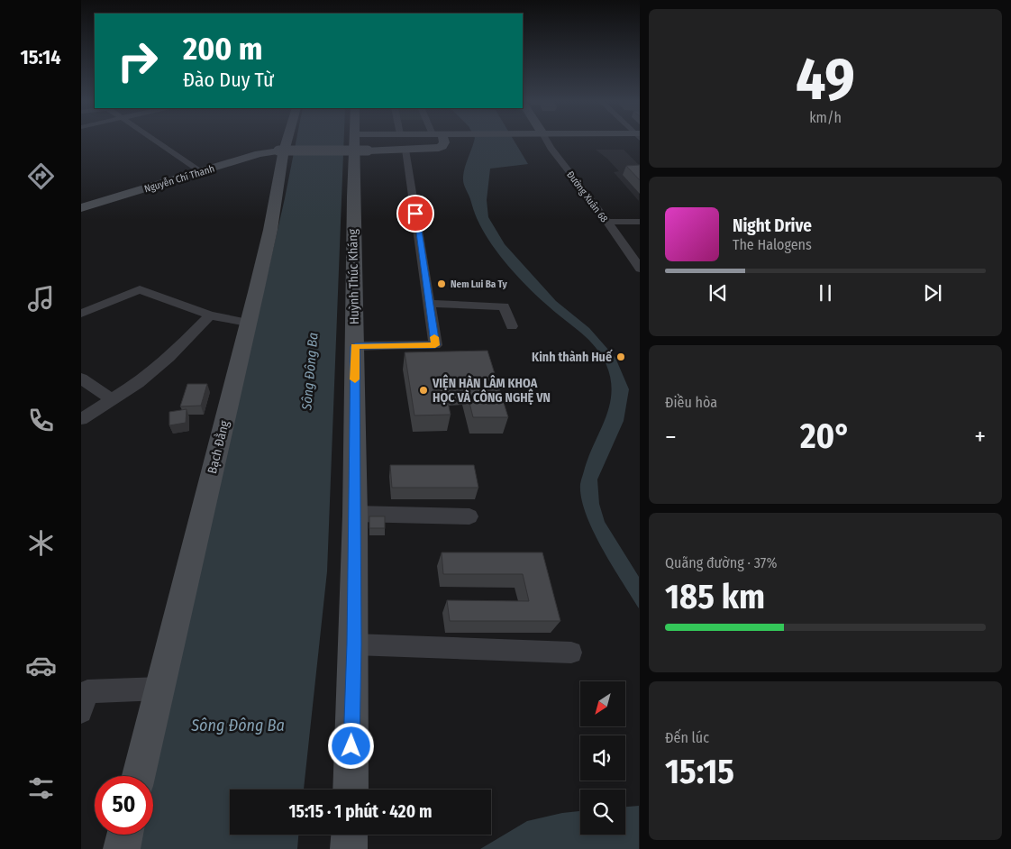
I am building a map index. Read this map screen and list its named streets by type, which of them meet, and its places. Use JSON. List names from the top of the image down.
{
  "streets": {
    "street": [
      "Nguyễn Chí Thanh",
      "Đường Xuân 68",
      "Huỳnh Thúc Kháng",
      "Bạch Đằng"
    ]
  },
  "crossings": [
    ["Nguyễn Chí Thanh", "Huỳnh Thúc Kháng"]
  ],
  "water": ["Sông Đông Ba"],
  "places": ["Nem Lui Ba Ty", "Kinh thành Huế", "VIỆN HÀN LÂM KHOA HỌC VÀ CÔNG NGHỆ VN"],
  "north": "bottom left",
  "page": {
    "tabs": "15:14",
    "tile": [
      ["49", "km/h"],
      "Điều hòa",
      ["Quãng đường · 37%", "185 km"],
      ["Đến lúc", "15:15"]
    ],
    "turn": ["200 m", "Đào Duy Từ"],
    "song": ["Night Drive", "The Halogens"],
    "heat": ["−", "20°", "+"],
    "limit": "50",
    "trip": "15:15 · 1 phút · 420 m"
  }
}
